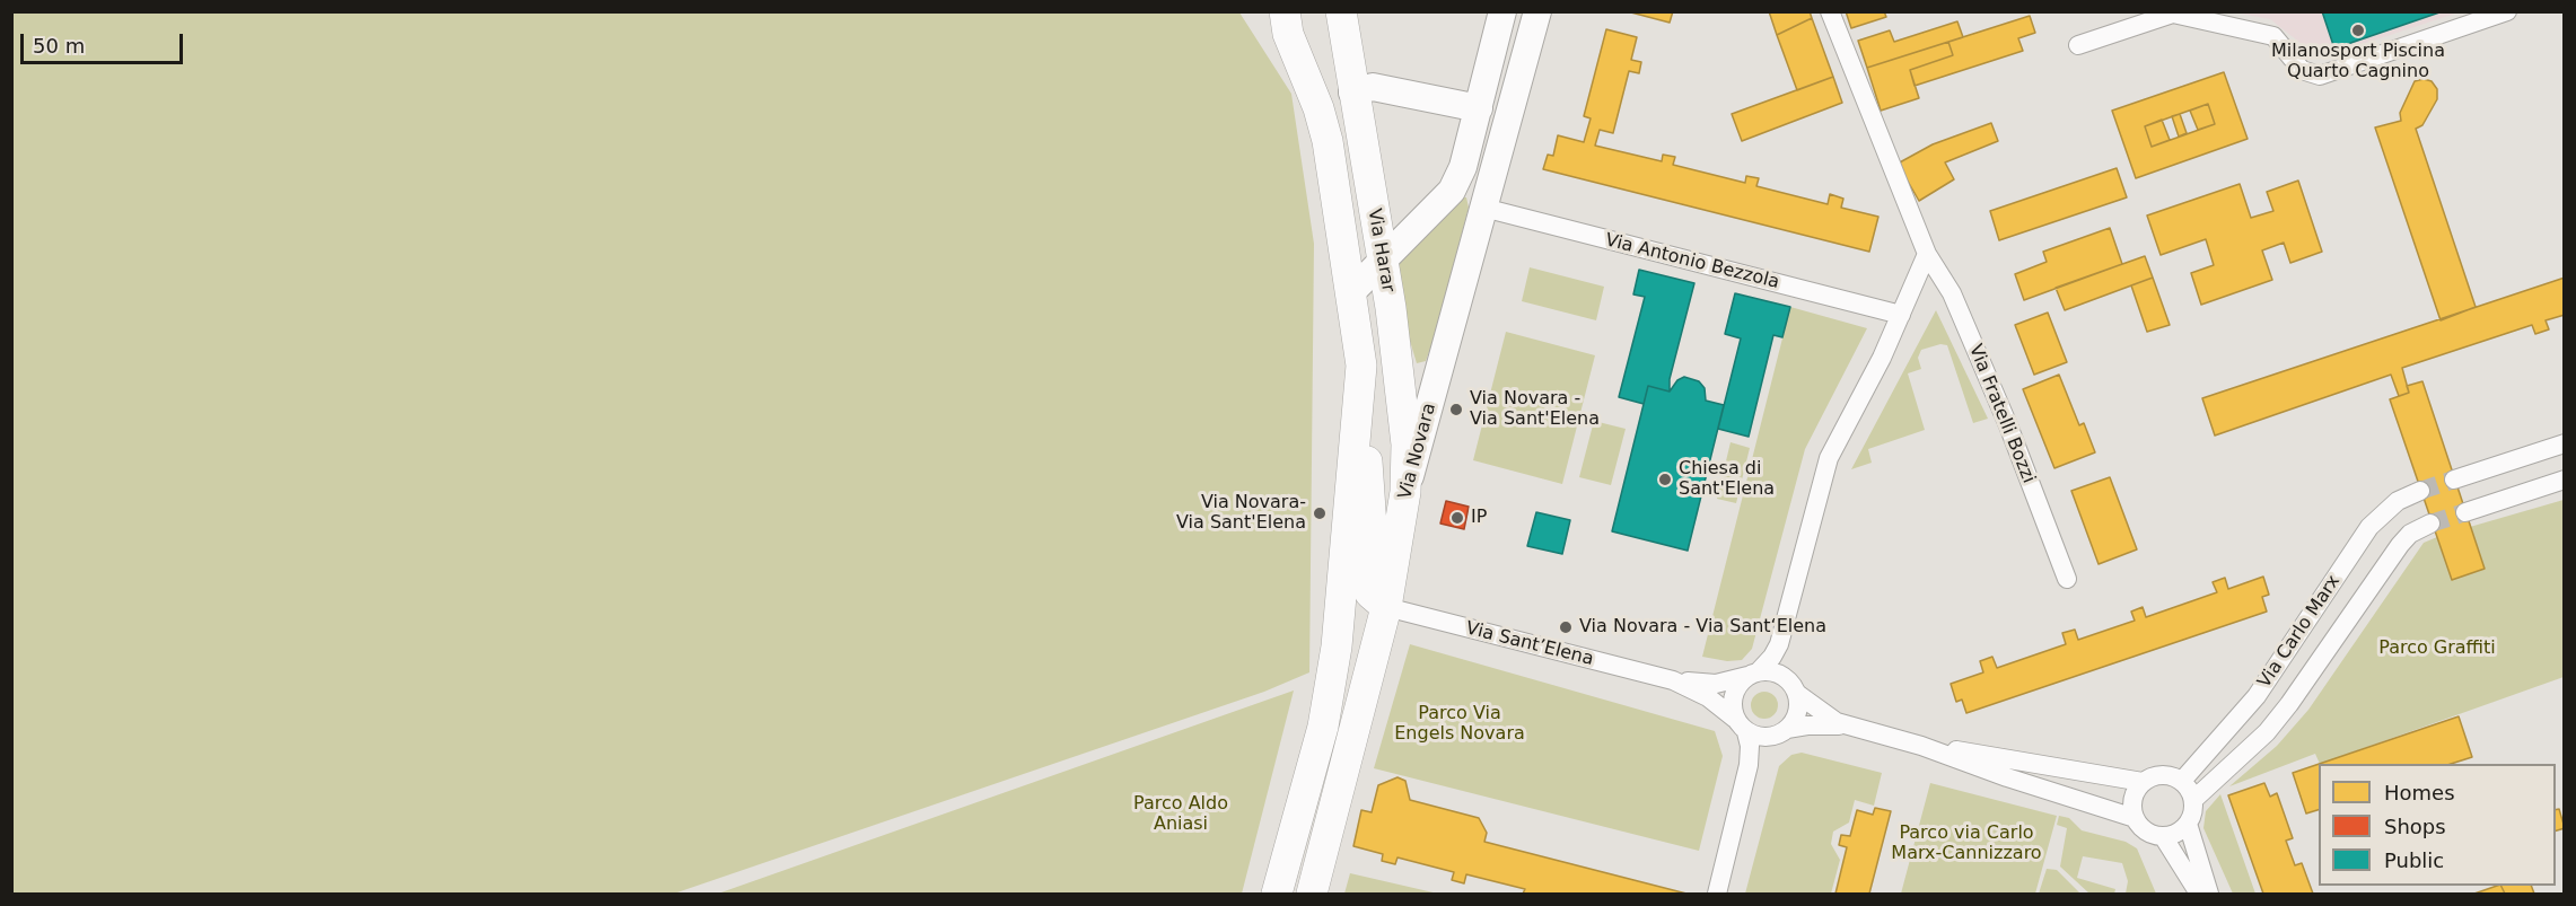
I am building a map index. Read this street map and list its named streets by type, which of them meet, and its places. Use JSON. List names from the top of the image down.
{
  "streets": {
    "main road": ["Via Harar", "Via Novara"],
    "street": [
      "Via Antonio Bezzola",
      "Via Fratelli Bozzi",
      "Via Carlo Marx",
      "Via Sant’Elena"
    ]
  },
  "crossings": [
    ["Via Harar", "Via Novara"],
    ["Via Antonio Bezzola", "Via Novara"],
    ["Via Novara", "Via Sant’Elena"]
  ],
  "parks": [
    "Parco Graffiti",
    "Parco Via Engels Novara",
    "Parco Aldo Aniasi",
    "Parco via Carlo Marx-Cannizzaro"
  ],
  "places": [
    "Milanosport Piscina Quarto Cagnino",
    "Via Novara - Via Sant'Elena",
    "Chiesa di Sant'Elena",
    "Via Novara- Via Sant'Elena",
    "IP",
    "Via Novara - Via Sant‘Elena"
  ],
  "legend": ["Homes", "Shops", "Public"],
  "scale_bar": "50 m"
}
